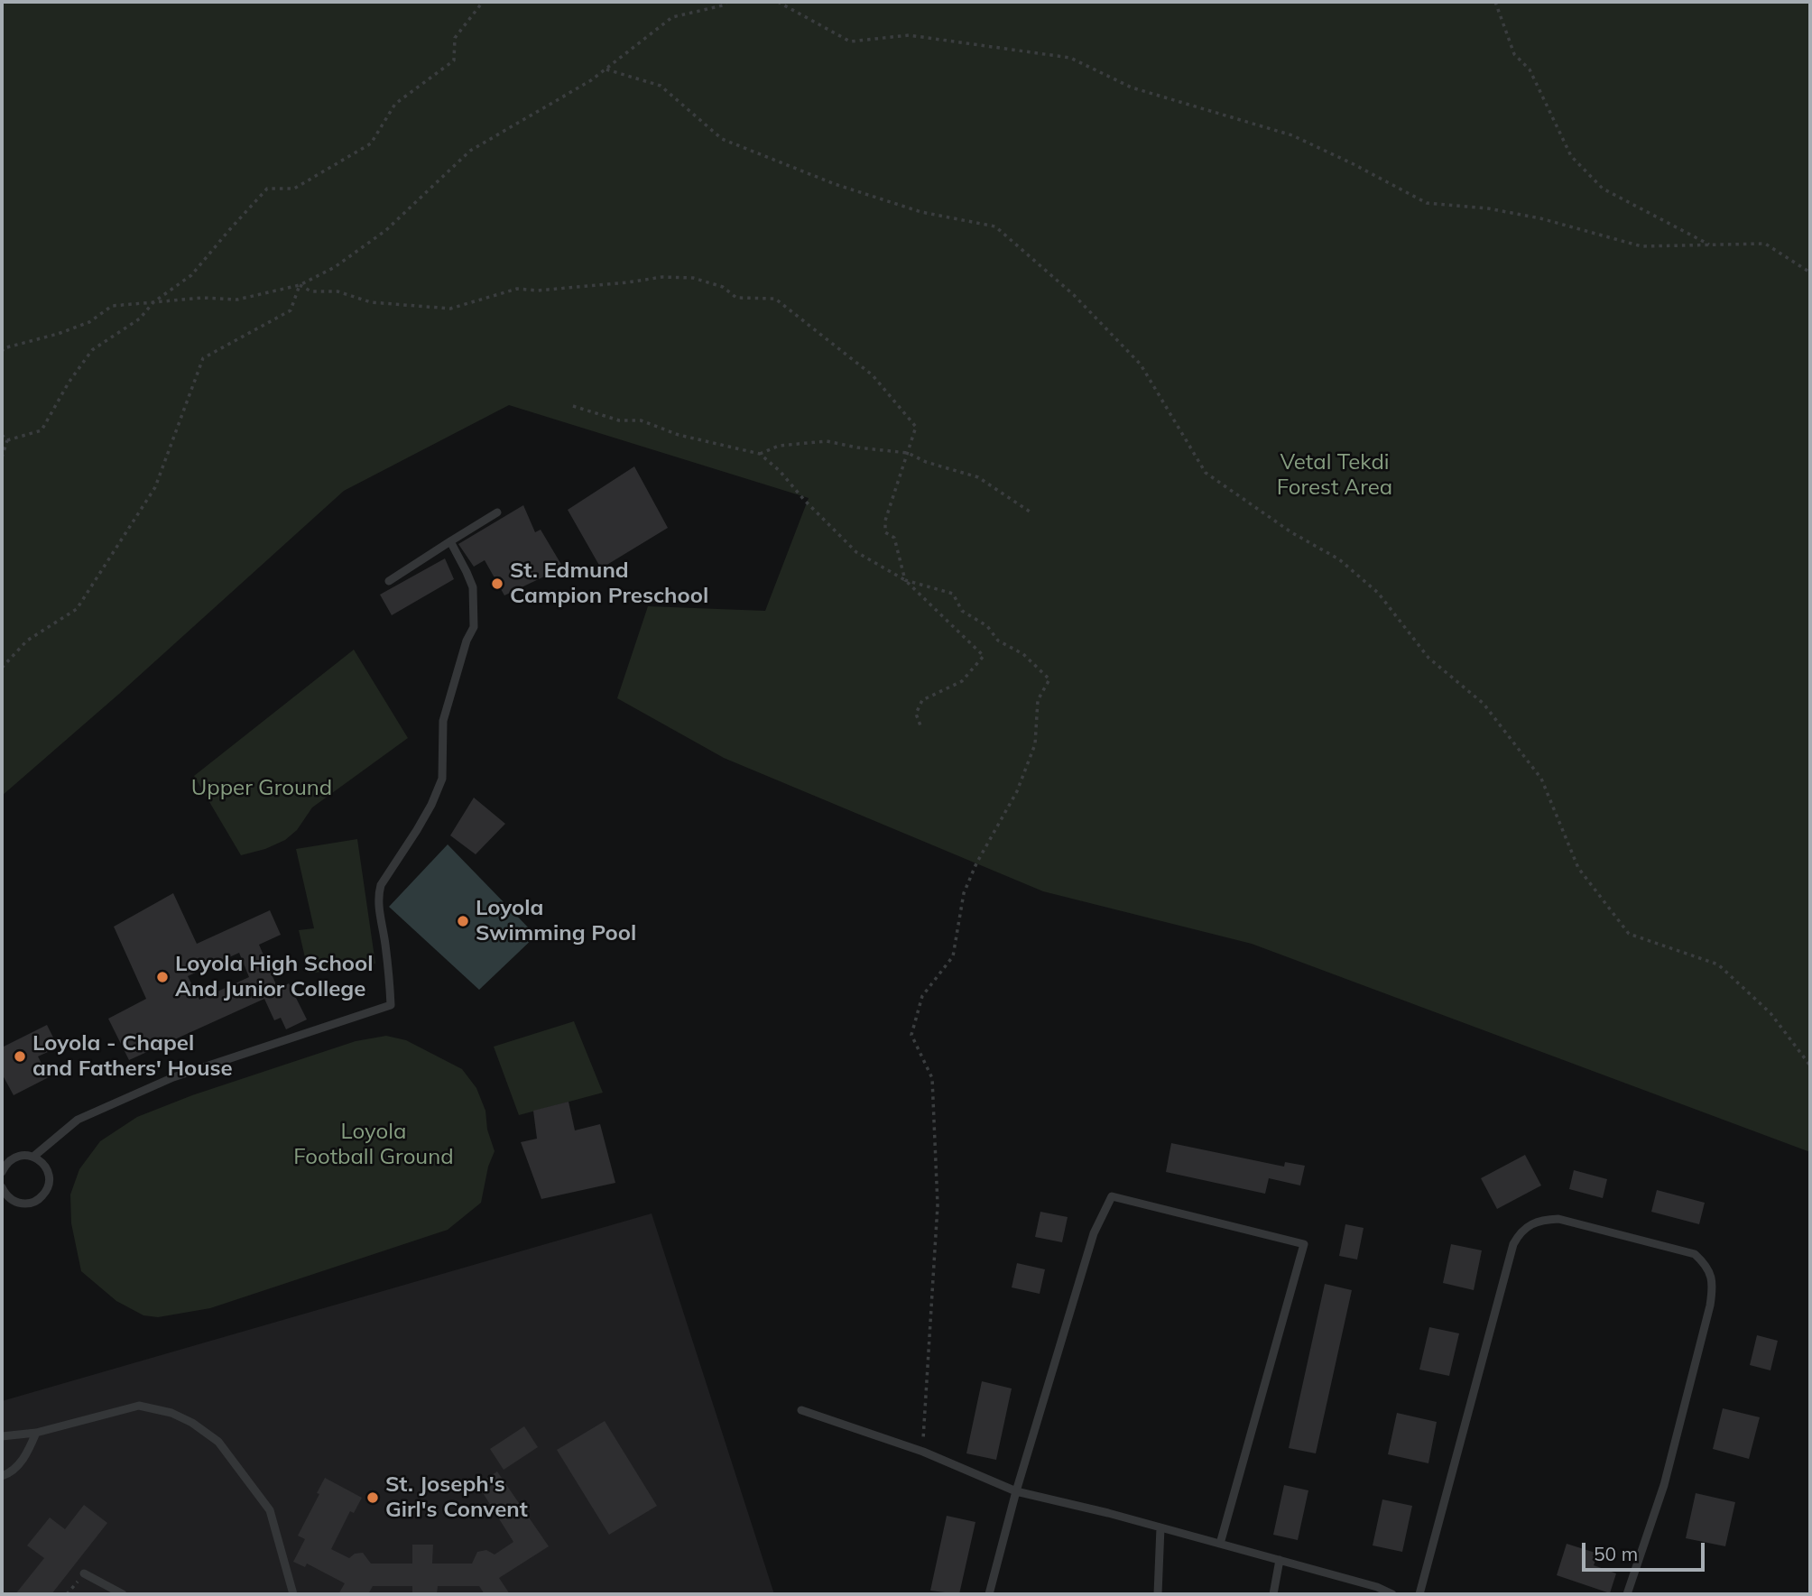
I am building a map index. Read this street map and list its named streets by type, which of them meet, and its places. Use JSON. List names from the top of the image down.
{
  "parks": ["Vetal Tekdi Forest Area", "Upper Ground", "Loyola Football Ground"],
  "places": [
    "St. Edmund Campion Preschool",
    "Loyola Swimming Pool",
    "Loyola High School And Junior College",
    "Loyola - Chapel and Fathers' House",
    "St. Joseph's Girl's Convent"
  ],
  "scale_bar": "50 m"
}
